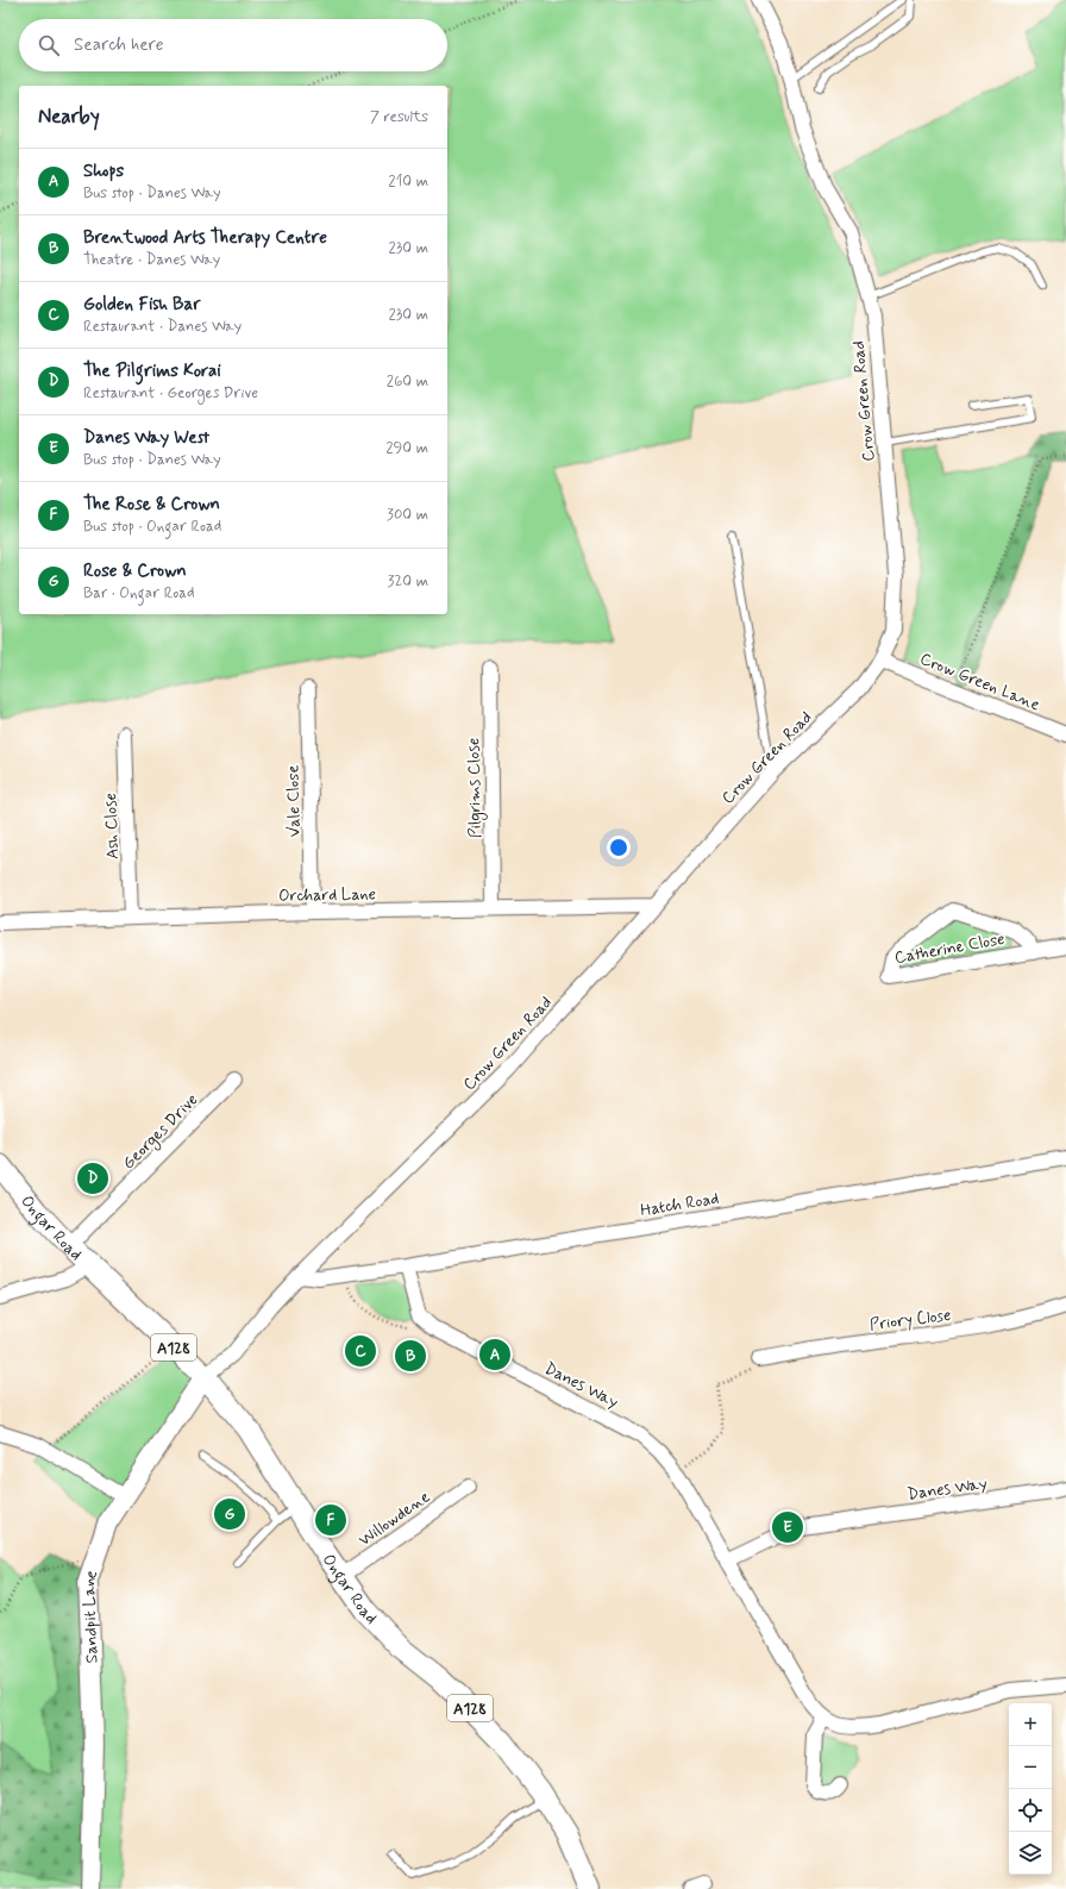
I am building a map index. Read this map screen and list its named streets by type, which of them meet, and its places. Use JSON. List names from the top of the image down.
{
  "streets": {
    "main road": ["Ongar Road", "A128"],
    "street": [
      "Crow Green Road",
      "Crow Green Lane",
      "Pilgrims Close",
      "Vale Close",
      "Ash Close",
      "Orchard Lane",
      "Catherine Close",
      "Georges Drive",
      "Hatch Road",
      "Priory Close",
      "Danes Way",
      "Willowdene",
      "Sandpit Lane"
    ]
  },
  "crossings": [
    ["Crow Green Road", "Crow Green Lane"],
    ["Crow Green Road", "Orchard Lane"],
    ["Crow Green Road", "Hatch Road"],
    ["Crow Green Road", "Ongar Road"],
    ["Crow Green Road", "Sandpit Lane"],
    ["Pilgrims Close", "Orchard Lane"],
    ["Vale Close", "Orchard Lane"],
    ["Ash Close", "Orchard Lane"],
    ["Georges Drive", "Ongar Road"],
    ["Hatch Road", "Danes Way"],
    ["Ongar Road", "Willowdene"],
    ["Ongar Road", "Sandpit Lane"]
  ],
  "page": {
    "search": "Search here",
    "heading": ["Nearby", "7 results"],
    "list": [
      {
        "mark": "A",
        "name": "Shops",
        "note": "Bus stop · Danes Way",
        "value": "210 m"
      },
      {
        "mark": "B",
        "name": "Brentwood Arts Therapy Centre",
        "note": "Theatre · Danes Way",
        "value": "230 m"
      },
      {
        "mark": "C",
        "name": "Golden Fish Bar",
        "note": "Restaurant · Danes Way",
        "value": "230 m"
      },
      {
        "mark": "D",
        "name": "The Pilgrims Korai",
        "note": "Restaurant · Georges Drive",
        "value": "260 m"
      },
      {
        "mark": "E",
        "name": "Danes Way West",
        "note": "Bus stop · Danes Way",
        "value": "290 m"
      },
      {
        "mark": "F",
        "name": "The Rose & Crown",
        "note": "Bus stop · Ongar Road",
        "value": "300 m"
      },
      {
        "mark": "G",
        "name": "Rose & Crown",
        "note": "Bar · Ongar Road",
        "value": "320 m"
      }
    ],
    "pins": [
      "D",
      "C",
      "A",
      "B",
      "G",
      "F",
      "E"
    ],
    "map_buttons": ["+", "−"]
  }
}
